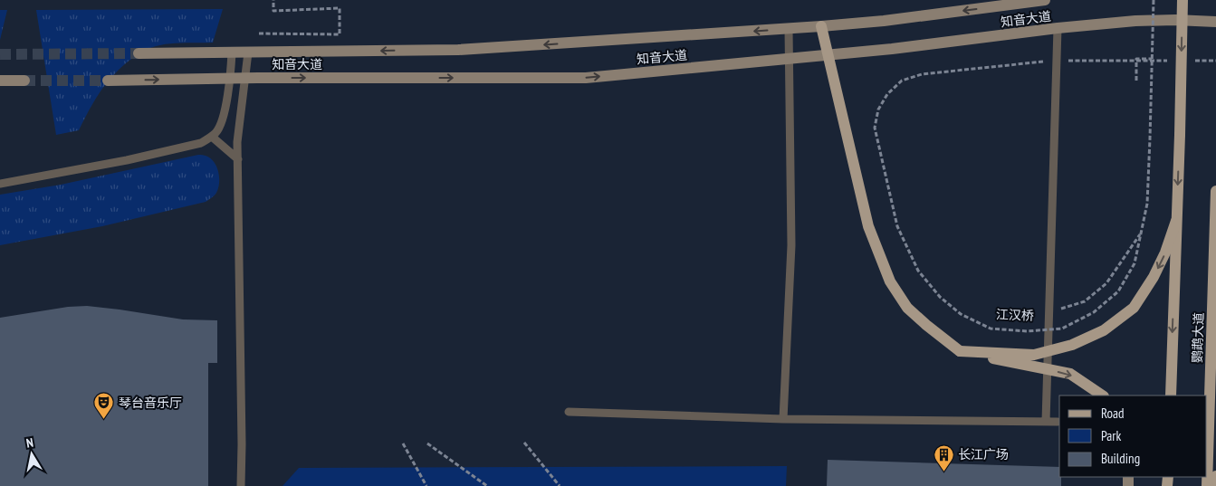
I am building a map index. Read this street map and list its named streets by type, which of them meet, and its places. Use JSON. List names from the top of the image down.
{
  "streets": {
    "main road": ["知音大道", "鹦鹉大道"],
    "path": ["江汉桥"]
  },
  "places": {
    "theatre": ["琴台音乐厅"],
    "building": ["长江广场"]
  },
  "legend": ["Road", "Park", "Building"],
  "north": "top"
}
